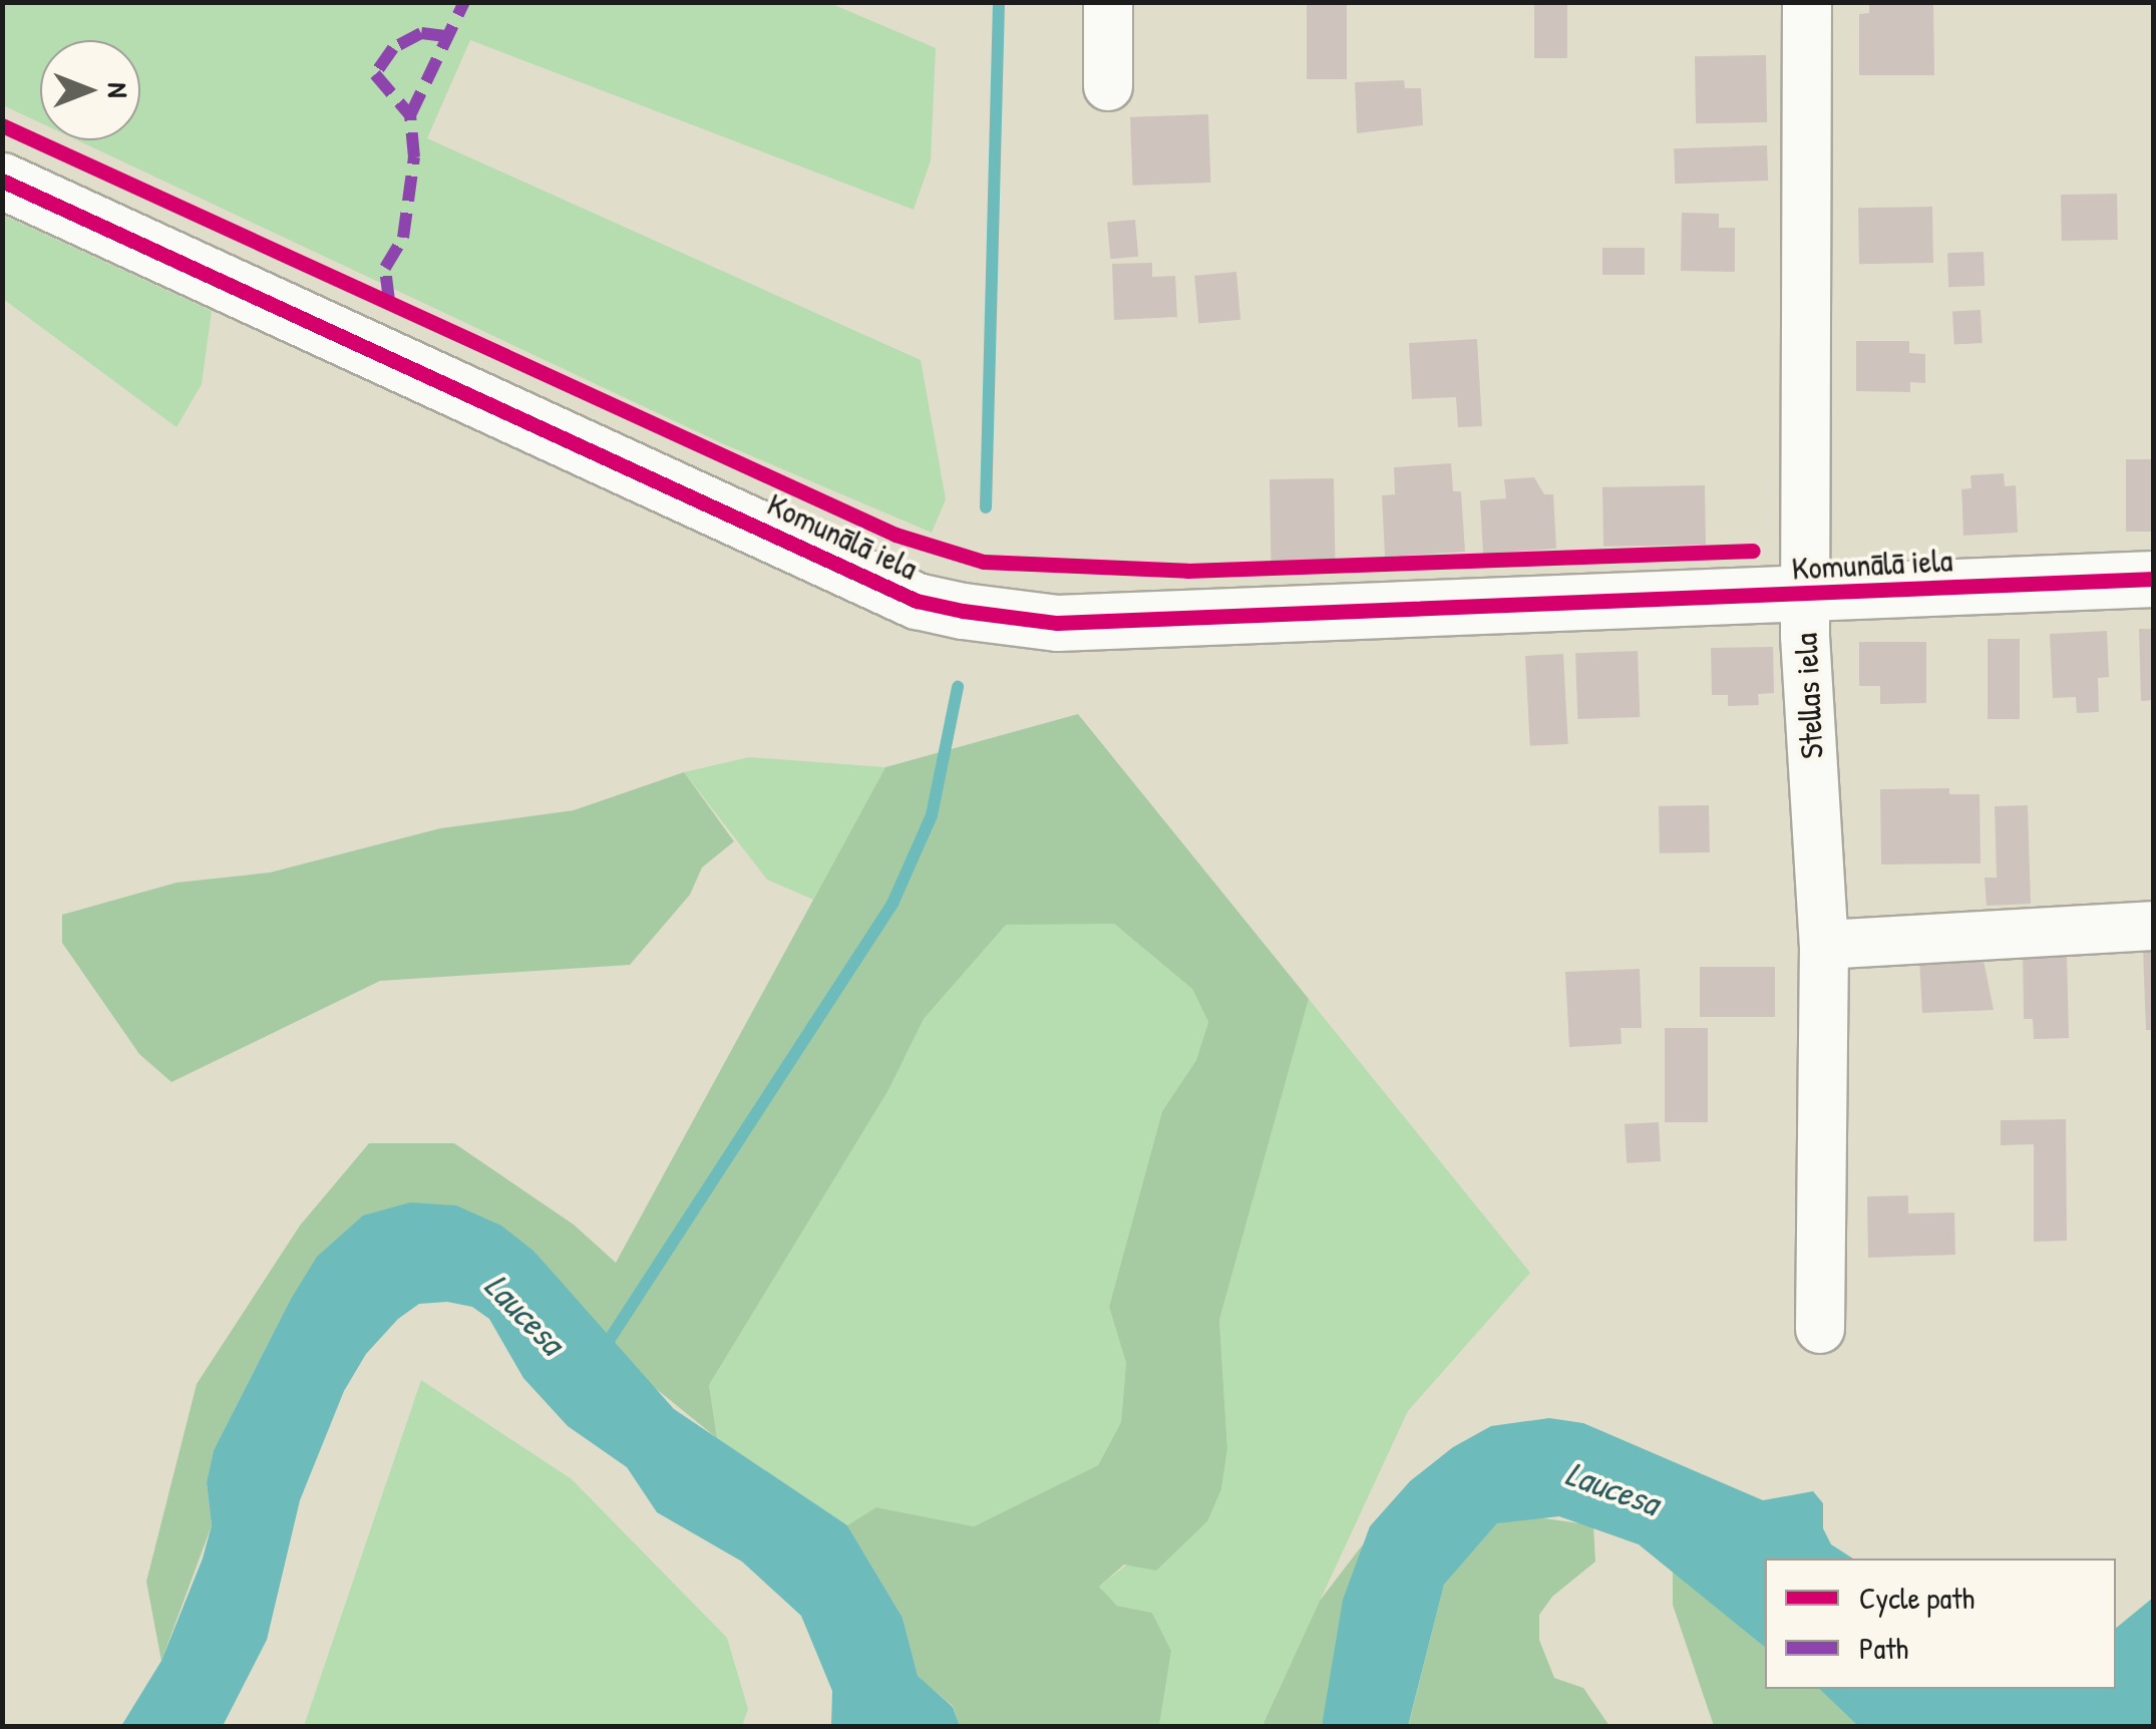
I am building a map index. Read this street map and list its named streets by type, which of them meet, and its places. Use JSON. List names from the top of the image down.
{
  "streets": {
    "street": ["Komunālā iela", "Stellas iela"]
  },
  "crossings": [
    ["Komunālā iela", "Stellas iela"]
  ],
  "water": ["Laucesa"],
  "legend": ["Cycle path", "Path"],
  "north": "right"
}
